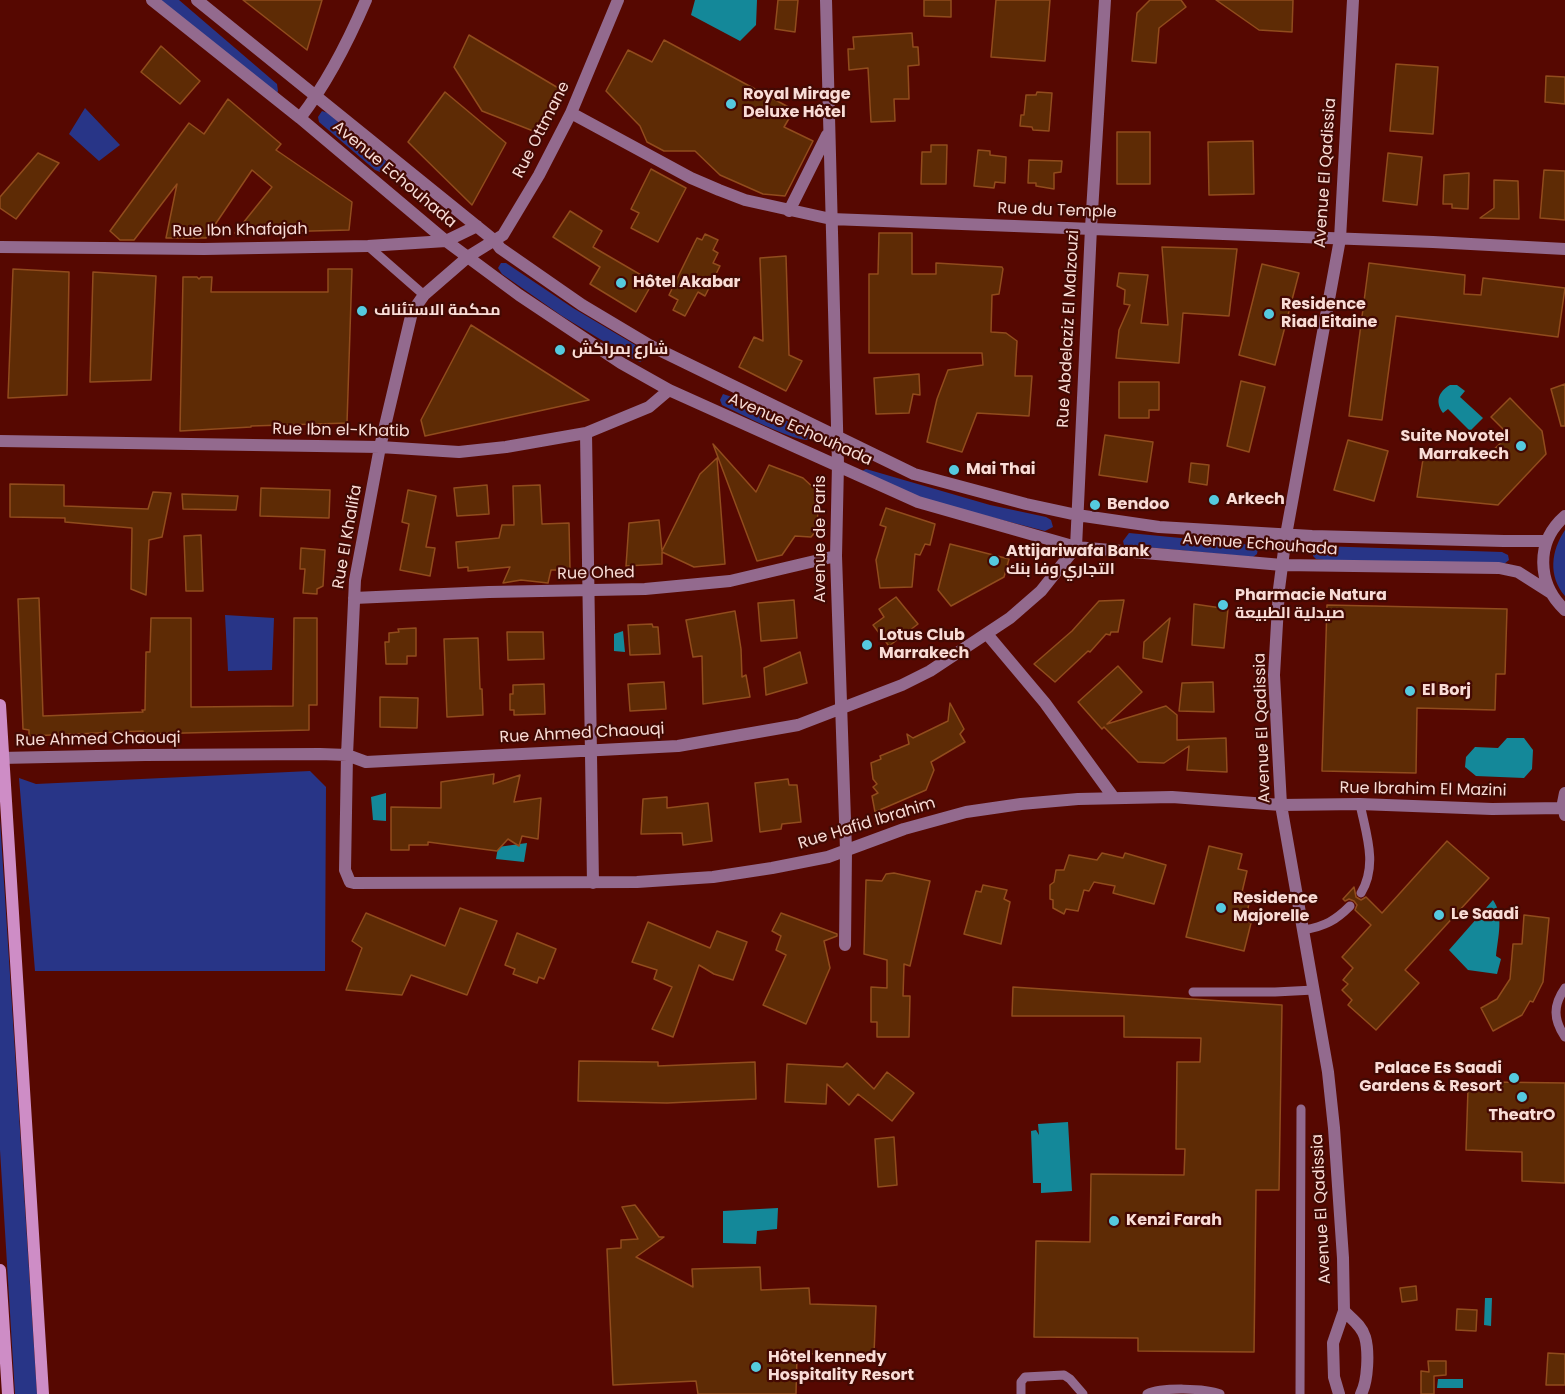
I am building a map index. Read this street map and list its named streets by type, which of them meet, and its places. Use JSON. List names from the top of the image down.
{
  "streets": {
    "street": [
      "Rue Ottmane",
      "Avenue El Qadissia",
      "Avenue Echouhada",
      "Rue du Temple",
      "Rue Ibn Khafajah",
      "Rue Abdelaziz El Malzouzi",
      "Rue Ibn el-Khatib",
      "Rue El Khalifa",
      "Avenue de Paris",
      "Rue Ohed",
      "Rue Ahmed Chaouqi",
      "Rue Ibrahim El Mazini",
      "Rue Hafid Ibrahim"
    ]
  },
  "crossings": [
    ["Rue Ottmane", "Avenue Echouhada"],
    ["Rue Ottmane", "Rue du Temple"],
    ["Rue Ottmane", "Rue El Khalifa"],
    ["Avenue El Qadissia", "Avenue Echouhada"],
    ["Avenue El Qadissia", "Rue du Temple"],
    ["Avenue El Qadissia", "Rue Ibrahim El Mazini"],
    ["Avenue El Qadissia", "Rue Hafid Ibrahim"],
    ["Avenue Echouhada", "Rue Ibn Khafajah"],
    ["Avenue Echouhada", "Rue Abdelaziz El Malzouzi"],
    ["Avenue Echouhada", "Rue Ibn el-Khatib"],
    ["Avenue Echouhada", "Rue El Khalifa"],
    ["Avenue Echouhada", "Avenue de Paris"],
    ["Avenue Echouhada", "Rue Ahmed Chaouqi"],
    ["Rue du Temple", "Rue Abdelaziz El Malzouzi"],
    ["Rue du Temple", "Avenue de Paris"],
    ["Rue Ibn el-Khatib", "Rue El Khalifa"],
    ["Rue El Khalifa", "Rue Ohed"],
    ["Rue El Khalifa", "Rue Ahmed Chaouqi"],
    ["Rue El Khalifa", "Rue Hafid Ibrahim"],
    ["Avenue de Paris", "Rue Ohed"],
    ["Avenue de Paris", "Rue Ahmed Chaouqi"],
    ["Avenue de Paris", "Rue Hafid Ibrahim"],
    ["Rue Ibrahim El Mazini", "Rue Hafid Ibrahim"]
  ],
  "places": [
    "Royal Mirage Deluxe Hôtel",
    "Hôtel Akabar",
    "محكمة الاستئناف",
    "Residence Riad Eitaine",
    "شارع بمراكش",
    "Suite Novotel Marrakech",
    "Mai Thai",
    "Arkech",
    "Bendoo",
    "Attijariwafa Bank التجاري وفا بنك",
    "Pharmacie Natura صيدلية الطبيعة",
    "Lotus Club Marrakech",
    "El Borj",
    "Residence Majorelle",
    "Le Saadi",
    "Palace Es Saadi Gardens & Resort",
    "TheatrO",
    "Kenzi Farah",
    "Hôtel kennedy Hospitality Resort"
  ]
}
